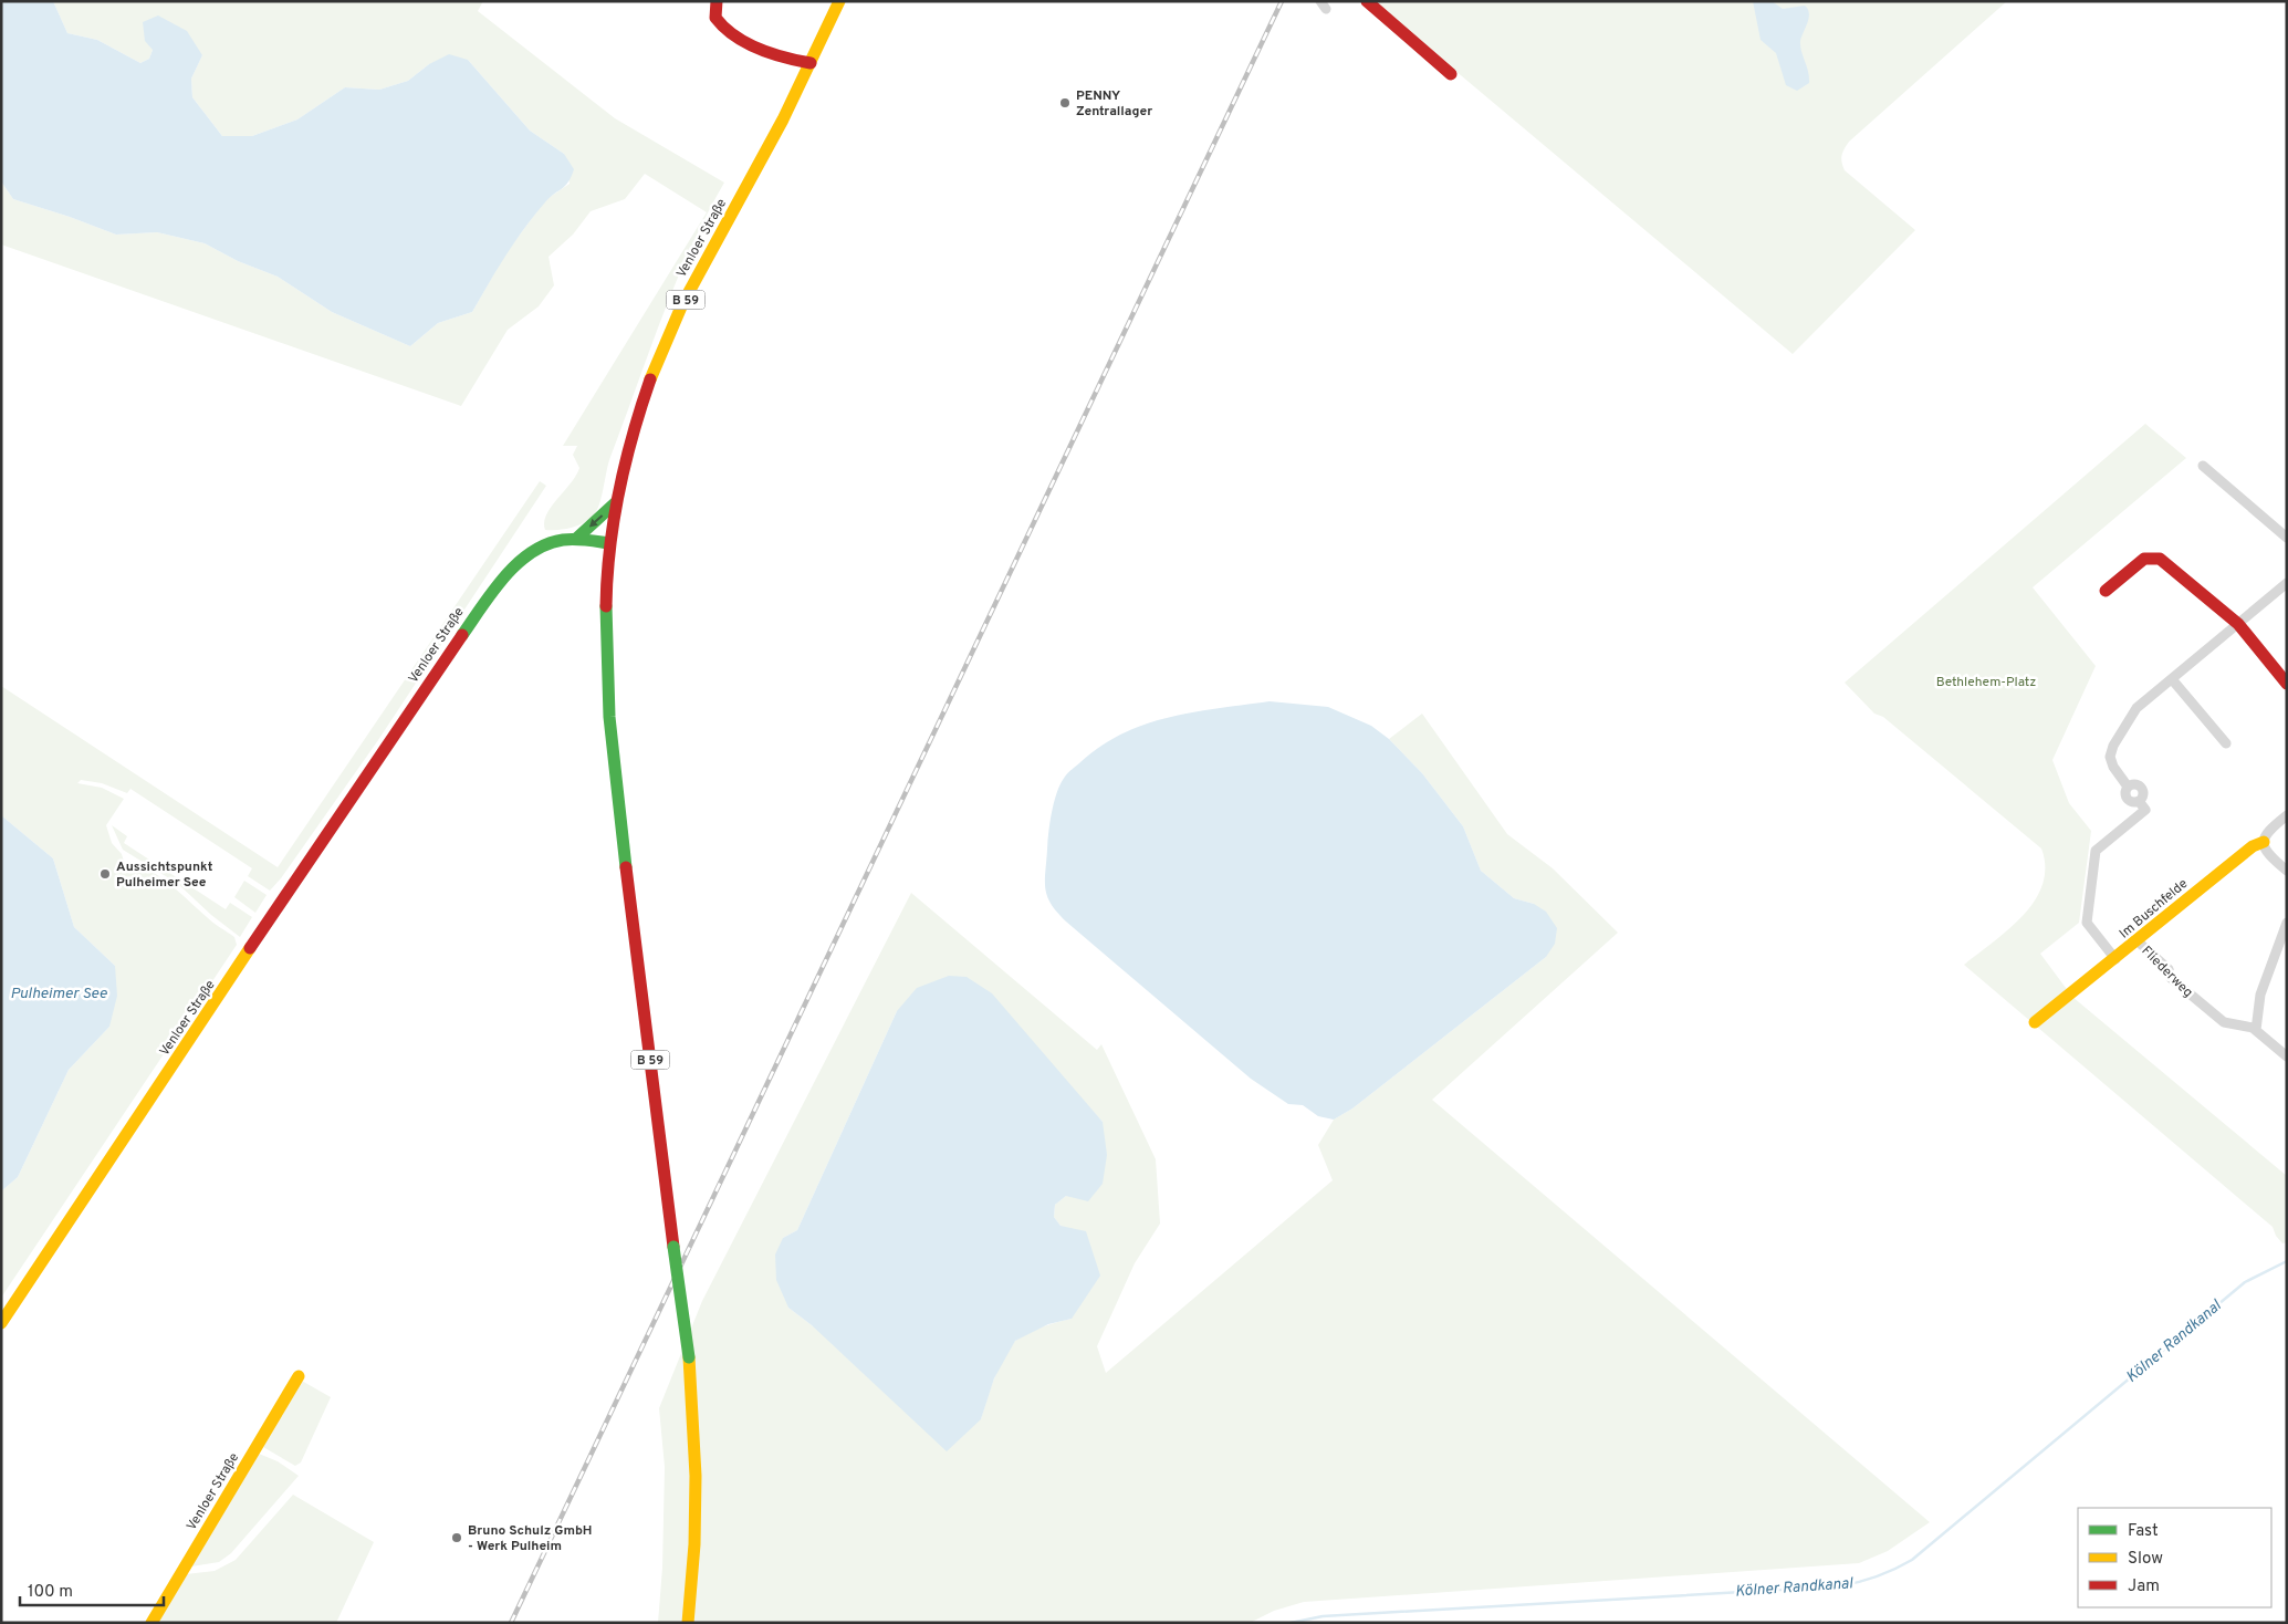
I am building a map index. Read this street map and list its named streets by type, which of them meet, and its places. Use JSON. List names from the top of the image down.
{
  "streets": {
    "main road": ["Venloer Straße", "B 59", "Im Buschfelde"],
    "street": ["Fliederweg"]
  },
  "crossings": [
    ["Venloer Straße", "B 59"],
    ["Im Buschfelde", "Fliederweg"]
  ],
  "water": ["Pulheimer See", "Kölner Randkanal"],
  "parks": ["Bethlehem-Platz"],
  "places": ["PENNY Zentrallager", "Aussichtspunkt Pulheimer See", "Bruno Schulz GmbH - Werk Pulheim"],
  "legend": ["Fast", "Slow", "Jam"],
  "scale_bar": "100 m"
}
